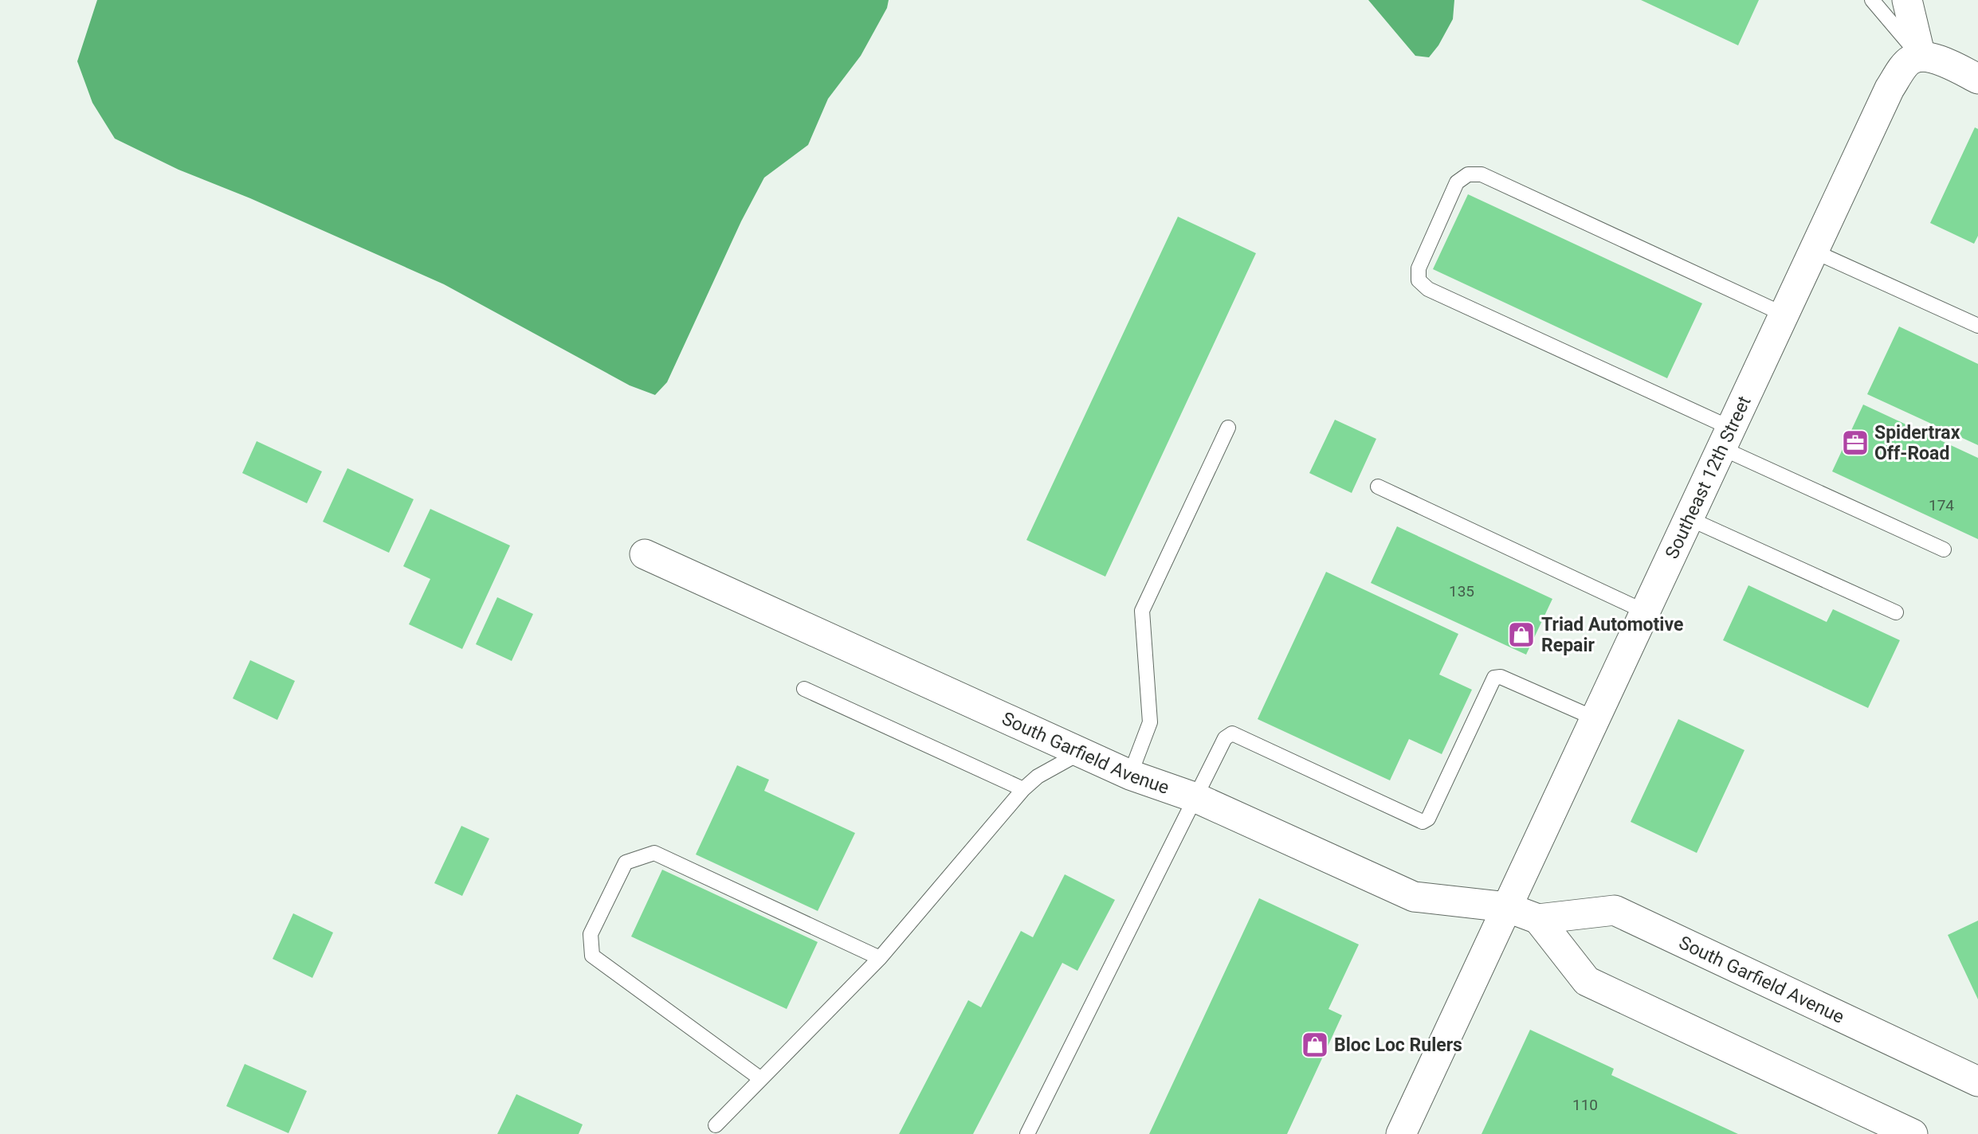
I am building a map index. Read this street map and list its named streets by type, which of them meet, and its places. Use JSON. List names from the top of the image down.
{
  "streets": {
    "street": ["Southeast 12th Street", "South Garfield Avenue"]
  },
  "crossings": [
    ["Southeast 12th Street", "South Garfield Avenue"]
  ],
  "places": {
    "office": ["Spidertrax Off-Road"],
    "shop": ["Triad Automotive Repair", "Bloc Loc Rulers"]
  },
  "house_numbers": ["174", "135", "110"]
}
